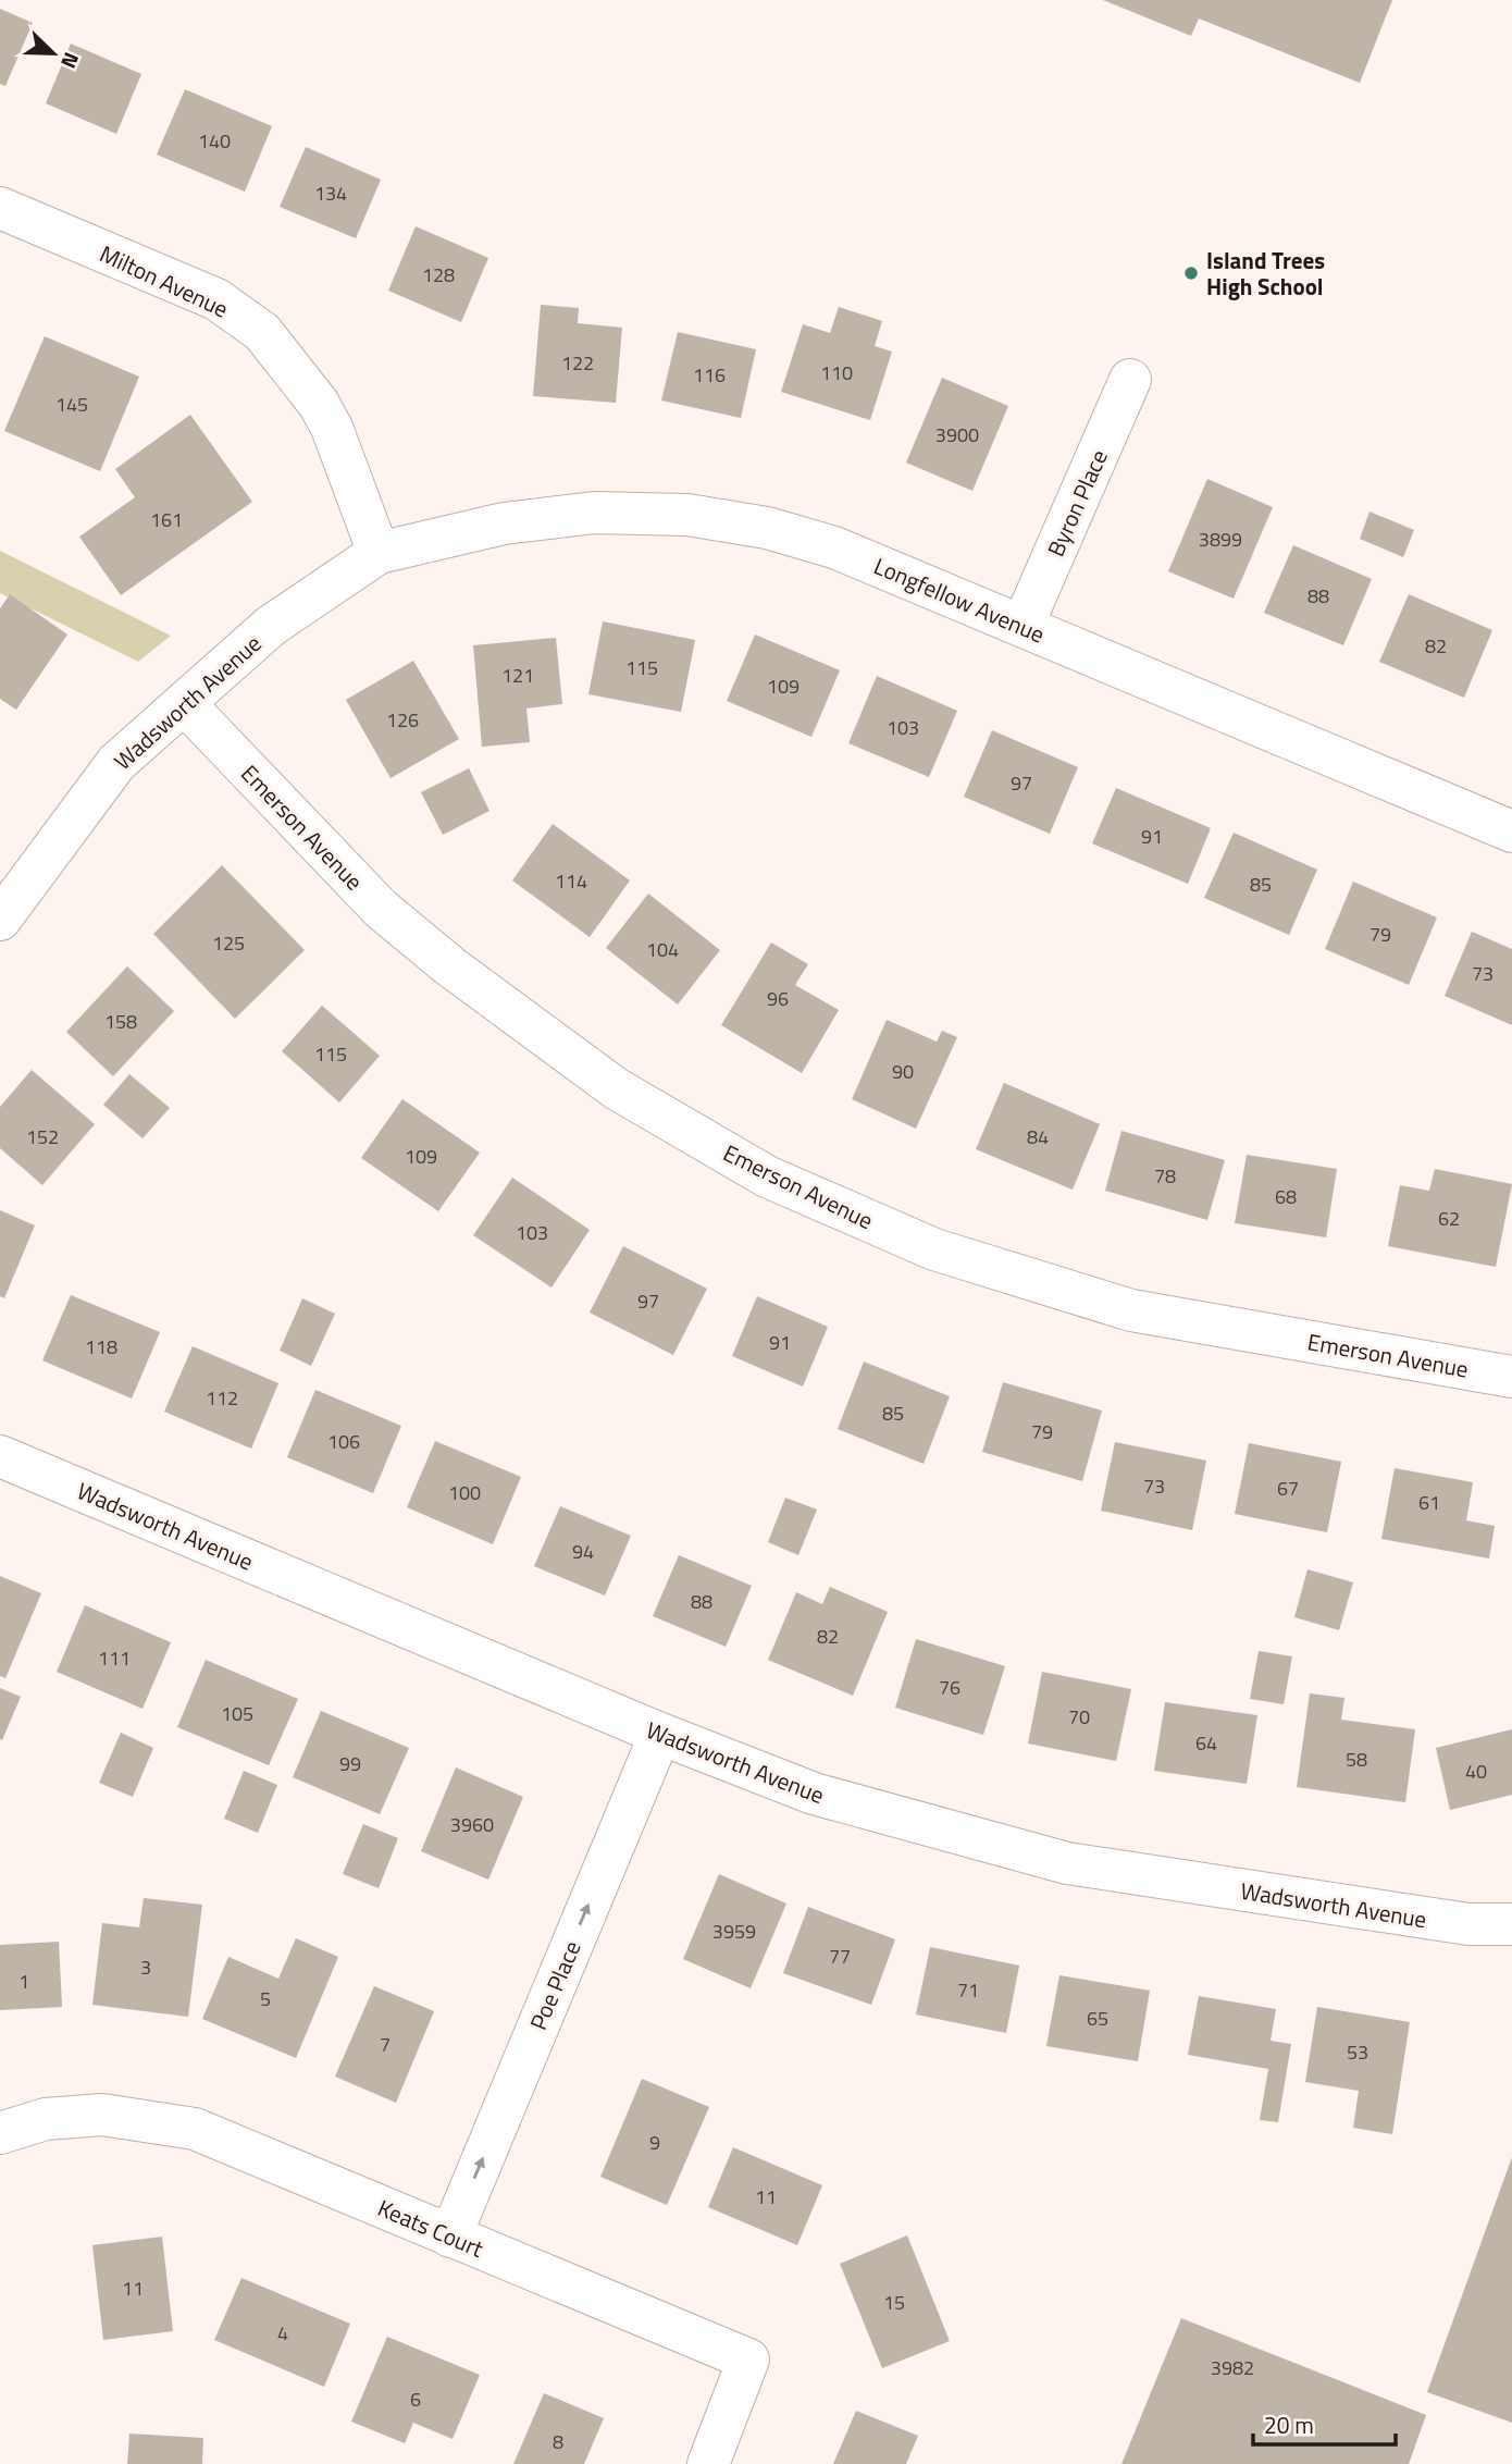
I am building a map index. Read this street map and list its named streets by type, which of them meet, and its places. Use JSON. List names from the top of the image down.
{
  "streets": {
    "street": [
      "Milton Avenue",
      "Byron Place",
      "Longfellow Avenue",
      "Wadsworth Avenue",
      "Emerson Avenue",
      "Poe Place",
      "Keats Court"
    ]
  },
  "crossings": [
    ["Milton Avenue", "Longfellow Avenue"],
    ["Milton Avenue", "Wadsworth Avenue"],
    ["Byron Place", "Longfellow Avenue"],
    ["Longfellow Avenue", "Wadsworth Avenue"],
    ["Wadsworth Avenue", "Emerson Avenue"],
    ["Wadsworth Avenue", "Poe Place"],
    ["Poe Place", "Keats Court"]
  ],
  "one_way": ["Poe Place"],
  "places": ["Island Trees High School"],
  "house_numbers": [
    "140",
    "134",
    "128",
    "122",
    "110",
    "116",
    "145",
    "3900",
    "161",
    "3899",
    "88",
    "82",
    "115",
    "121",
    "109",
    "126",
    "103",
    "97",
    "91",
    "114",
    "85",
    "79",
    "125",
    "104",
    "73",
    "96",
    "158",
    "115",
    "90",
    "152",
    "84",
    "109",
    "78",
    "68",
    "62",
    "103",
    "97",
    "91",
    "118",
    "112",
    "85",
    "79",
    "106",
    "73",
    "67",
    "100",
    "61",
    "94",
    "88",
    "82",
    "111",
    "76",
    "105",
    "70",
    "64",
    "58",
    "99",
    "40",
    "3960",
    "3959",
    "77",
    "3",
    "1",
    "71",
    "5",
    "65",
    "7",
    "53",
    "9",
    "11",
    "11",
    "15",
    "4",
    "3982",
    "6",
    "8"
  ],
  "scale_bar": "20 m",
  "north": "bottom right"
}
